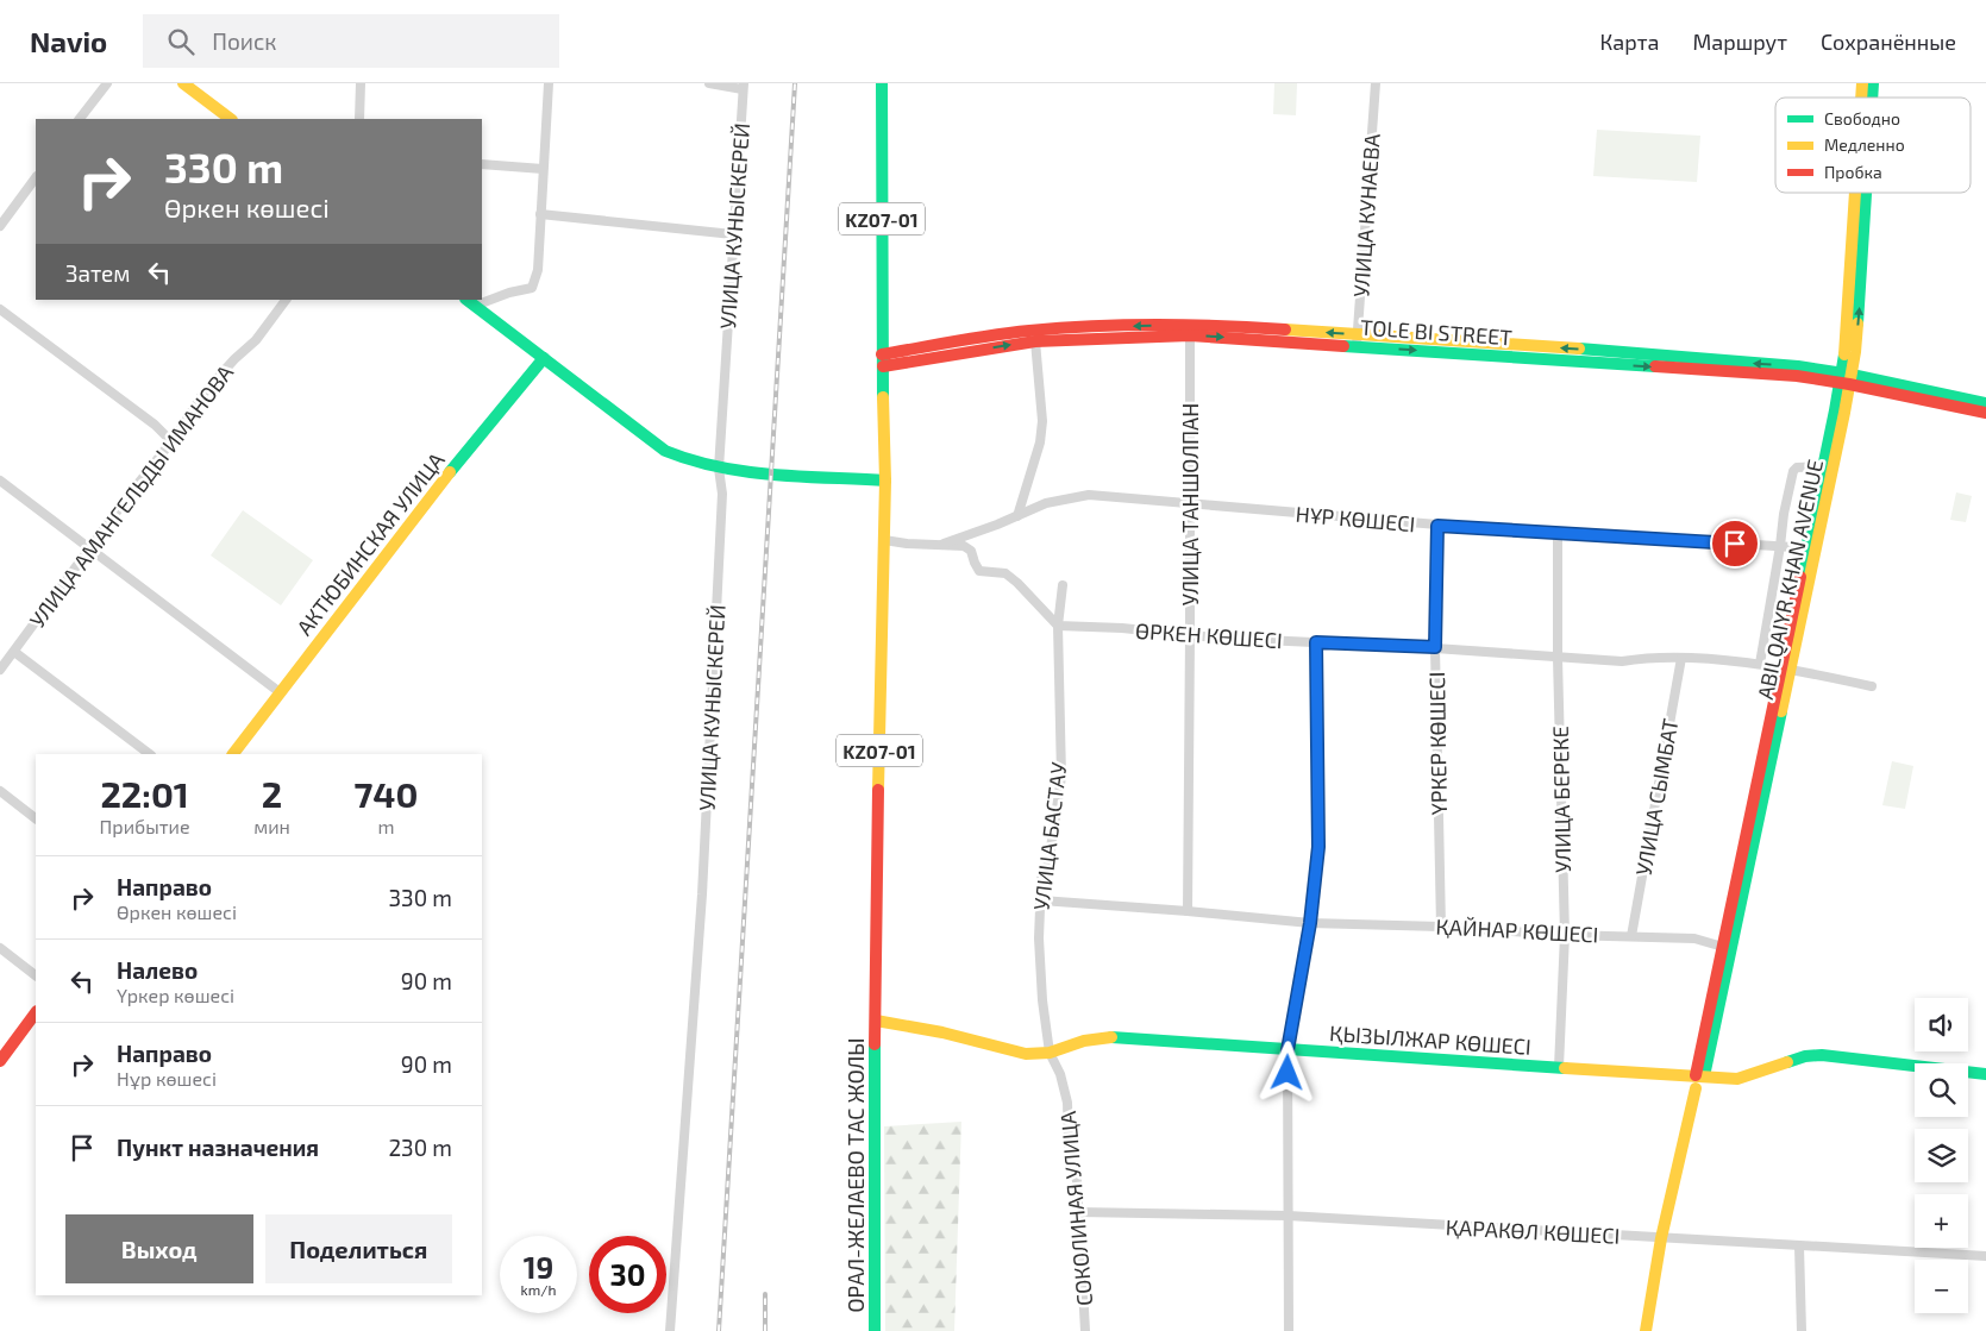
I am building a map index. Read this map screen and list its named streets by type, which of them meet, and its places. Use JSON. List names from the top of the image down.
{
  "streets": {
    "main road": [
      "KZ07-01",
      "TOLE BI STREET",
      "АКТЮБИНСКАЯ УЛИЦА",
      "ABILQAIYR KHAN AVENUE",
      "ҚЫЗЫЛЖАР КӨШЕСІ",
      "ОРАЛ-ЖЕЛАЕВО ТАС ЖОЛЫ"
    ],
    "street": [
      "УЛИЦА КУНАЕВА",
      "УЛИЦА КУНЫСКЕРЕЙ",
      "УЛИЦА АМАНГЕЛЬДЫ ИМАНОВА",
      "УЛИЦА ТАНШОЛПАН",
      "НҰР КӨШЕСІ",
      "ӨРКЕН КӨШЕСІ",
      "ҮРКЕР КӨШЕСІ",
      "УЛИЦА СЫМБАТ",
      "УЛИЦА БЕРЕКЕ",
      "УЛИЦА БАСТАУ",
      "ҚАЙНАР КӨШЕСІ",
      "СОКОЛИНАЯ УЛИЦА",
      "ҚАРАКӨЛ КӨШЕСІ"
    ]
  },
  "crossings": [
    ["УЛИЦА КУНАЕВА", "TOLE BI STREET"],
    ["KZ07-01", "TOLE BI STREET"],
    ["KZ07-01", "ҚЫЗЫЛЖАР КӨШЕСІ"],
    ["KZ07-01", "ОРАЛ-ЖЕЛАЕВО ТАС ЖОЛЫ"],
    ["TOLE BI STREET", "УЛИЦА ТАНШОЛПАН"],
    ["TOLE BI STREET", "ABILQAIYR KHAN AVENUE"],
    ["УЛИЦА ТАНШОЛПАН", "НҰР КӨШЕСІ"],
    ["УЛИЦА ТАНШОЛПАН", "ӨРКЕН КӨШЕСІ"],
    ["УЛИЦА ТАНШОЛПАН", "ҚАЙНАР КӨШЕСІ"],
    ["НҰР КӨШЕСІ", "ABILQAIYR KHAN AVENUE"],
    ["НҰР КӨШЕСІ", "ҮРКЕР КӨШЕСІ"],
    ["НҰР КӨШЕСІ", "УЛИЦА БЕРЕКЕ"],
    ["ABILQAIYR KHAN AVENUE", "ӨРКЕН КӨШЕСІ"],
    ["ABILQAIYR KHAN AVENUE", "ҚАЙНАР КӨШЕСІ"],
    ["ABILQAIYR KHAN AVENUE", "ҚЫЗЫЛЖАР КӨШЕСІ"],
    ["ӨРКЕН КӨШЕСІ", "ҮРКЕР КӨШЕСІ"],
    ["ӨРКЕН КӨШЕСІ", "УЛИЦА СЫМБАТ"],
    ["ӨРКЕН КӨШЕСІ", "УЛИЦА БЕРЕКЕ"],
    ["ӨРКЕН КӨШЕСІ", "УЛИЦА БАСТАУ"],
    ["ҮРКЕР КӨШЕСІ", "ҚАЙНАР КӨШЕСІ"],
    ["УЛИЦА СЫМБАТ", "ҚАЙНАР КӨШЕСІ"],
    ["УЛИЦА БЕРЕКЕ", "ҚАЙНАР КӨШЕСІ"],
    ["УЛИЦА БЕРЕКЕ", "ҚЫЗЫЛЖАР КӨШЕСІ"],
    ["УЛИЦА БАСТАУ", "ҚАЙНАР КӨШЕСІ"],
    ["УЛИЦА БАСТАУ", "ҚЫЗЫЛЖАР КӨШЕСІ"],
    ["УЛИЦА БАСТАУ", "СОКОЛИНАЯ УЛИЦА"],
    ["ҚЫЗЫЛЖАР КӨШЕСІ", "ОРАЛ-ЖЕЛАЕВО ТАС ЖОЛЫ"],
    ["ҚЫЗЫЛЖАР КӨШЕСІ", "СОКОЛИНАЯ УЛИЦА"],
    ["СОКОЛИНАЯ УЛИЦА", "ҚАРАКӨЛ КӨШЕСІ"]
  ],
  "legend": ["Свободно", "Медленно", "Пробка"],
  "page": {
    "header": "Navio",
    "search": "Поиск",
    "nav": ["Карта", "Маршрут", "Сохранённые"],
    "turn": ["330 m", "Өркен көшесі"],
    "then": "Затем",
    "eta": [
      "22:01",
      "Прибытие",
      "2",
      "мин",
      "740",
      "m"
    ],
    "list": [
      {
        "name": "Направо",
        "note": "Өркен көшесі",
        "value": "330 m"
      },
      {
        "name": "Налево",
        "note": "Үркер көшесі",
        "value": "90 m"
      },
      {
        "name": "Направо",
        "note": "Нұр көшесі",
        "value": "90 m"
      },
      {
        "name": "Пункт назначения",
        "value": "230 m"
      }
    ],
    "map_buttons": ["+", "−"],
    "buttons": ["Выход", "Поделиться"],
    "speed": "19 km/h",
    "limit": "30"
  }
}
